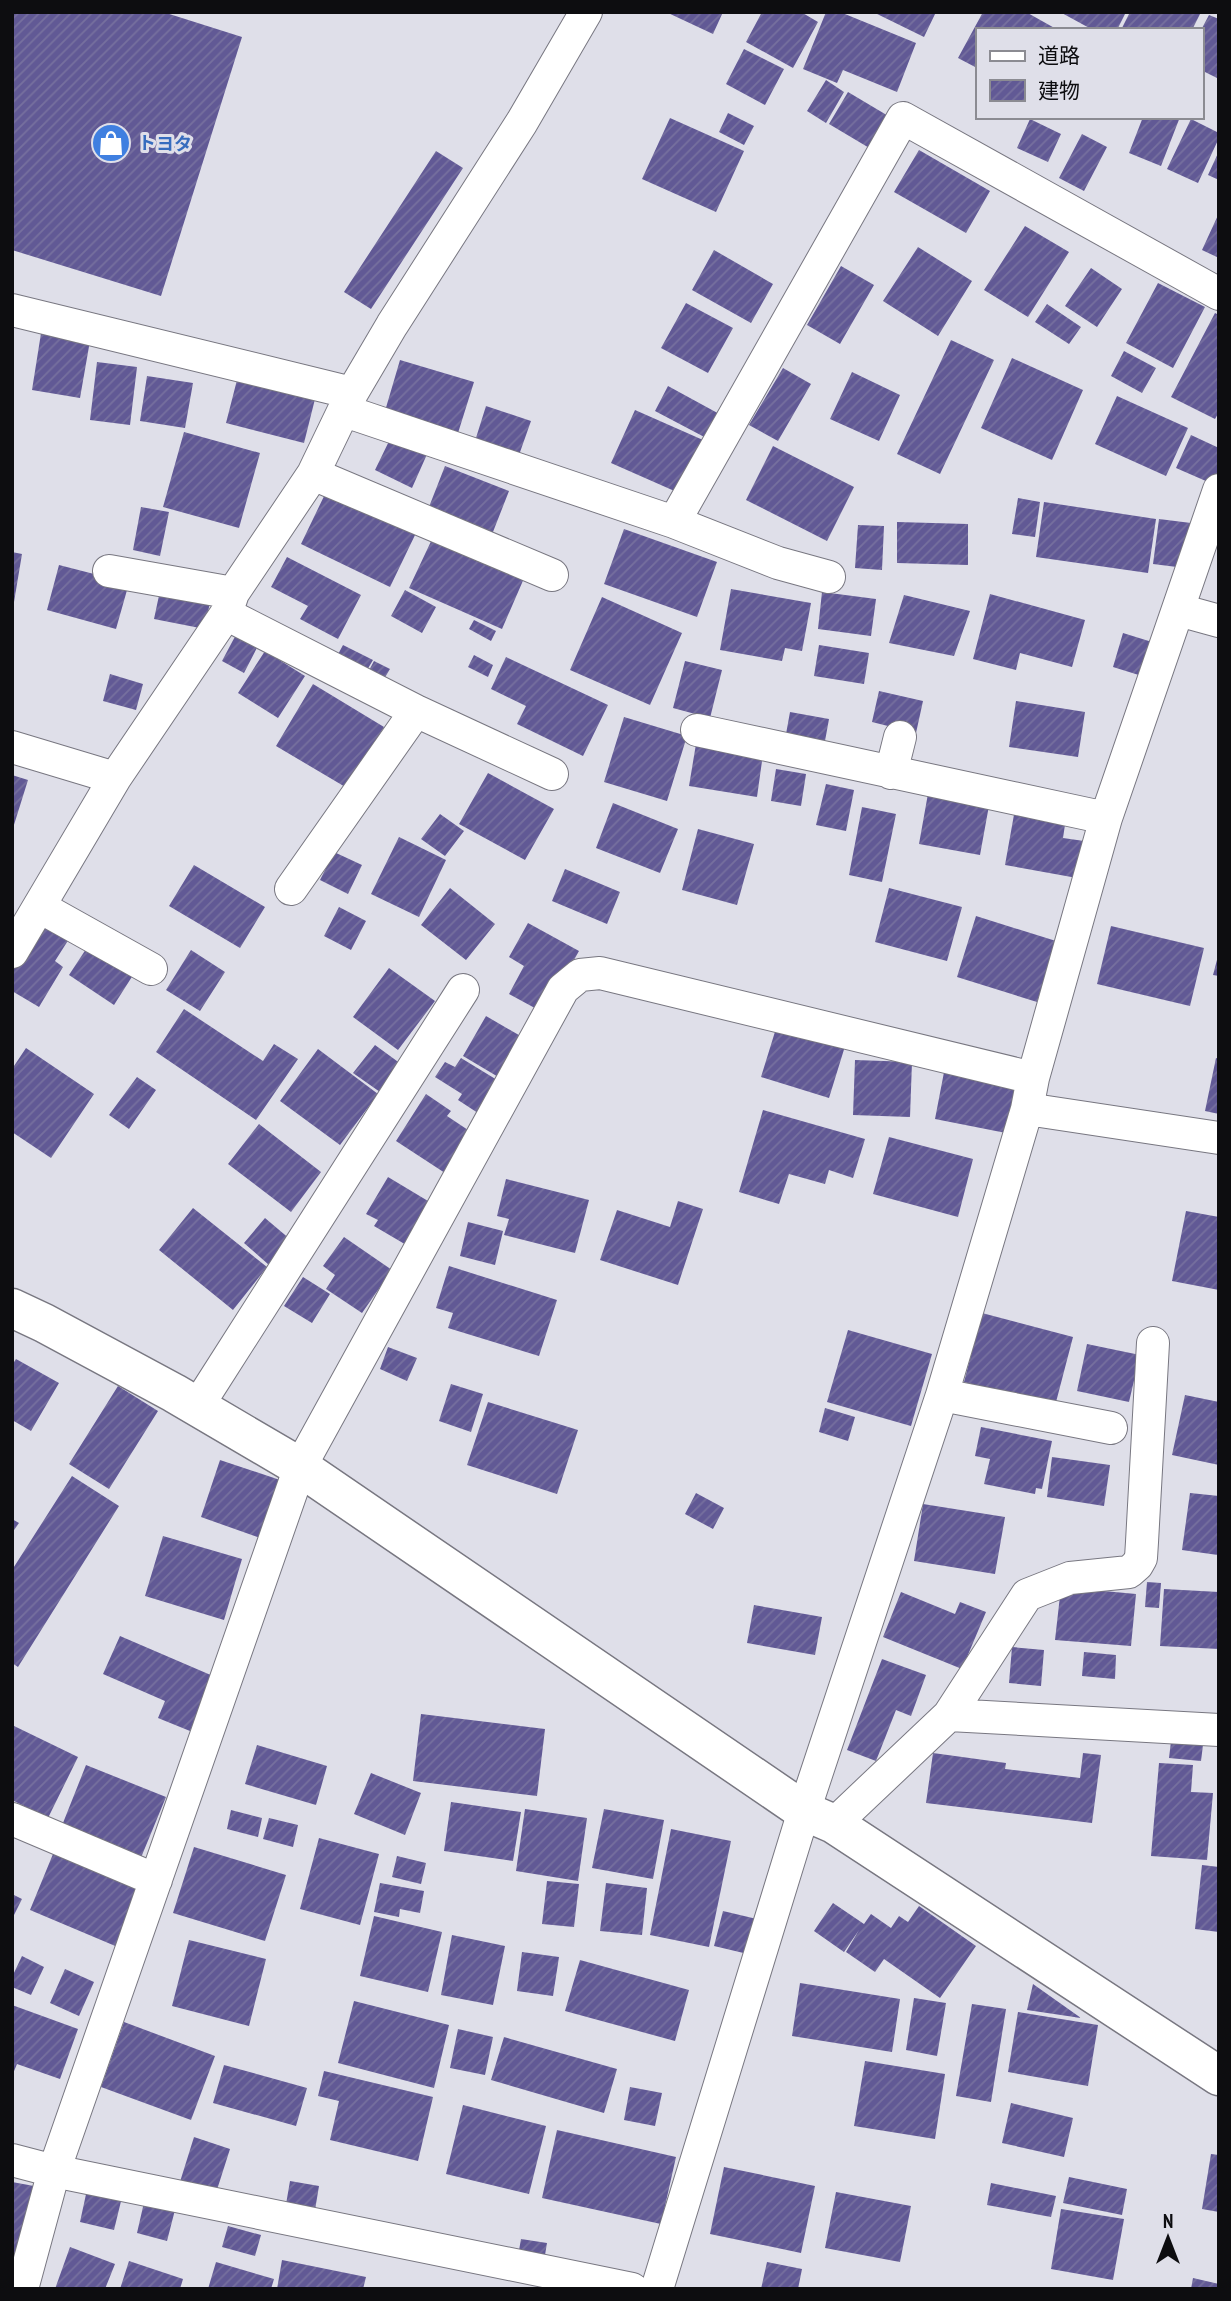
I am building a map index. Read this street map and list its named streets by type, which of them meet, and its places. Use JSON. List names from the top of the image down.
{
  "places": {
    "shop": ["トヨタ"]
  },
  "legend": ["道路", "建物"],
  "north": "top"
}
